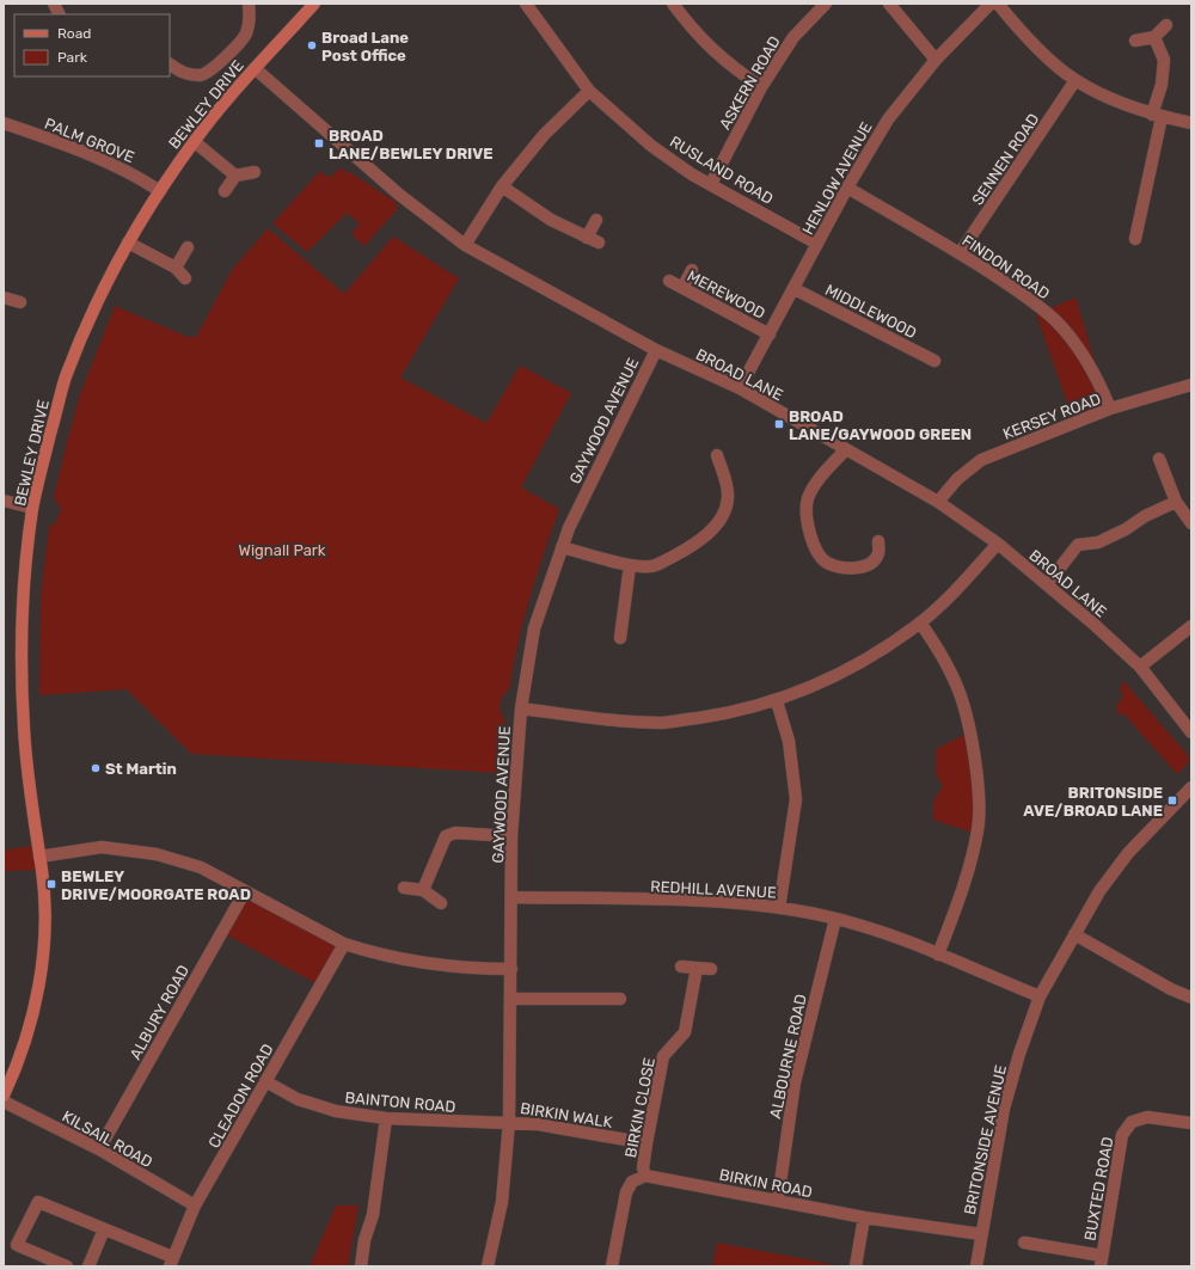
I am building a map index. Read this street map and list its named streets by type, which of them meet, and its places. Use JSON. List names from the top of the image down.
{
  "streets": {
    "street": [
      "ASKERN ROAD",
      "BEWLEY DRIVE",
      "PALM GROVE",
      "SENNEN ROAD",
      "RUSLAND ROAD",
      "HENLOW AVENUE",
      "FINDON ROAD",
      "MEREWOOD",
      "MIDDLEWOOD",
      "BROAD LANE",
      "KERSEY ROAD",
      "GAYWOOD AVENUE",
      "REDHILL AVENUE",
      "ALBURY ROAD",
      "ALBOURNE ROAD",
      "CLEADON ROAD",
      "BAINTON ROAD",
      "BIRKIN CLOSE",
      "BIRKIN WALK",
      "KILSAIL ROAD",
      "BRITONSIDE AVENUE",
      "BIRKIN ROAD",
      "BUXTED ROAD"
    ]
  },
  "crossings": [
    ["ASKERN ROAD", "RUSLAND ROAD"],
    ["BEWLEY DRIVE", "PALM GROVE"],
    ["BEWLEY DRIVE", "BROAD LANE"],
    ["SENNEN ROAD", "FINDON ROAD"],
    ["RUSLAND ROAD", "HENLOW AVENUE"],
    ["HENLOW AVENUE", "FINDON ROAD"],
    ["HENLOW AVENUE", "MEREWOOD"],
    ["HENLOW AVENUE", "MIDDLEWOOD"],
    ["HENLOW AVENUE", "BROAD LANE"],
    ["FINDON ROAD", "KERSEY ROAD"],
    ["BROAD LANE", "KERSEY ROAD"],
    ["BROAD LANE", "GAYWOOD AVENUE"],
    ["GAYWOOD AVENUE", "REDHILL AVENUE"],
    ["GAYWOOD AVENUE", "BAINTON ROAD"],
    ["GAYWOOD AVENUE", "BIRKIN WALK"],
    ["REDHILL AVENUE", "ALBOURNE ROAD"],
    ["REDHILL AVENUE", "BRITONSIDE AVENUE"],
    ["ALBURY ROAD", "KILSAIL ROAD"],
    ["ALBOURNE ROAD", "BIRKIN ROAD"],
    ["CLEADON ROAD", "BAINTON ROAD"],
    ["CLEADON ROAD", "KILSAIL ROAD"],
    ["BAINTON ROAD", "BIRKIN WALK"],
    ["BIRKIN CLOSE", "BIRKIN WALK"],
    ["BIRKIN CLOSE", "BIRKIN ROAD"],
    ["BRITONSIDE AVENUE", "BIRKIN ROAD"]
  ],
  "parks": ["Wignall Park"],
  "places": {
    "other": ["Broad Lane Post Office", "St Martin"],
    "transit": [
      "BROAD LANE/BEWLEY DRIVE",
      "BROAD LANE/GAYWOOD GREEN",
      "BRITONSIDE AVE/BROAD LANE",
      "BEWLEY DRIVE/MOORGATE ROAD"
    ]
  },
  "legend": ["Road", "Park"]
}
